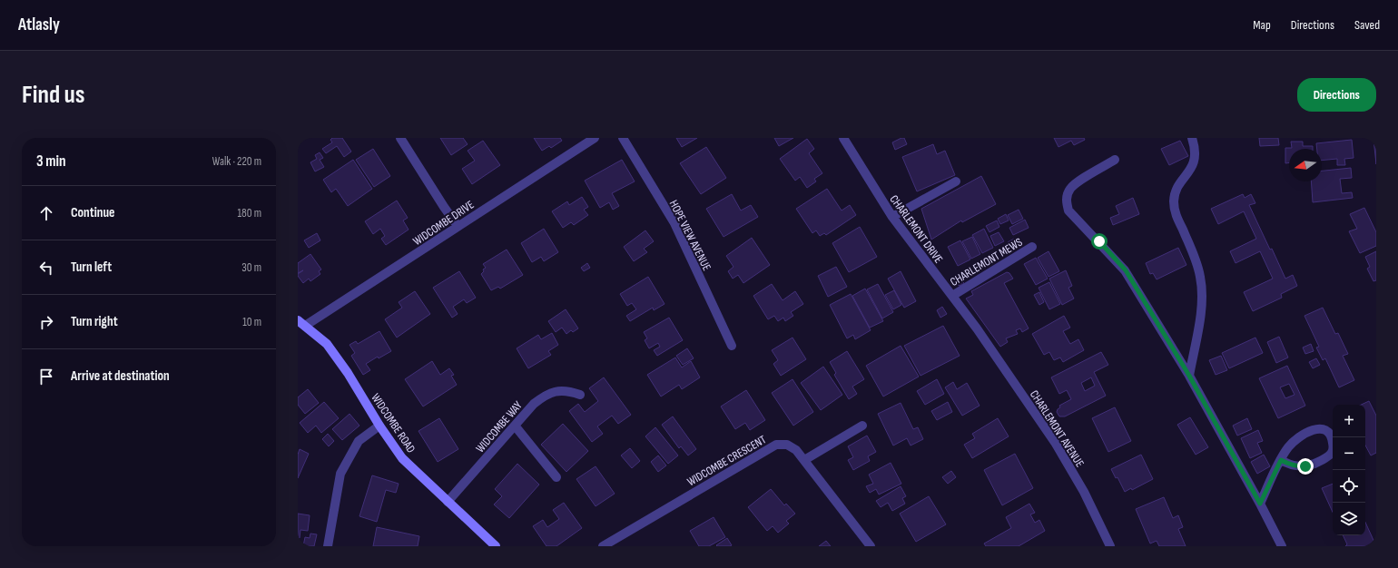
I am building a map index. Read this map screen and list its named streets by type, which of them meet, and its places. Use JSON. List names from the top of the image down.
{
  "streets": {
    "street": [
      "WIDCOMBE DRIVE",
      "CHARLEMONT DRIVE",
      "HOPE VIEW AVENUE",
      "CHARLEMONT MEWS",
      "WIDCOMBE ROAD",
      "WIDCOMBE WAY",
      "CHARLEMONT AVENUE",
      "WIDCOMBE CRESCENT"
    ]
  },
  "crossings": [
    ["WIDCOMBE DRIVE", "WIDCOMBE ROAD"],
    ["CHARLEMONT DRIVE", "CHARLEMONT MEWS"],
    ["CHARLEMONT DRIVE", "CHARLEMONT AVENUE"],
    ["WIDCOMBE ROAD", "WIDCOMBE WAY"]
  ],
  "north": "left",
  "page": {
    "header": "Atlasly",
    "nav": ["Map", "Directions", "Saved"],
    "buttons": "Directions",
    "title": "Find us",
    "heading": ["3 min", "Walk · 220 m"],
    "list": [
      ["Continue", "180 m"],
      ["Turn left", "30 m"],
      ["Turn right", "10 m"],
      "Arrive at destination"
    ],
    "map_buttons": ["+", "−"]
  }
}
